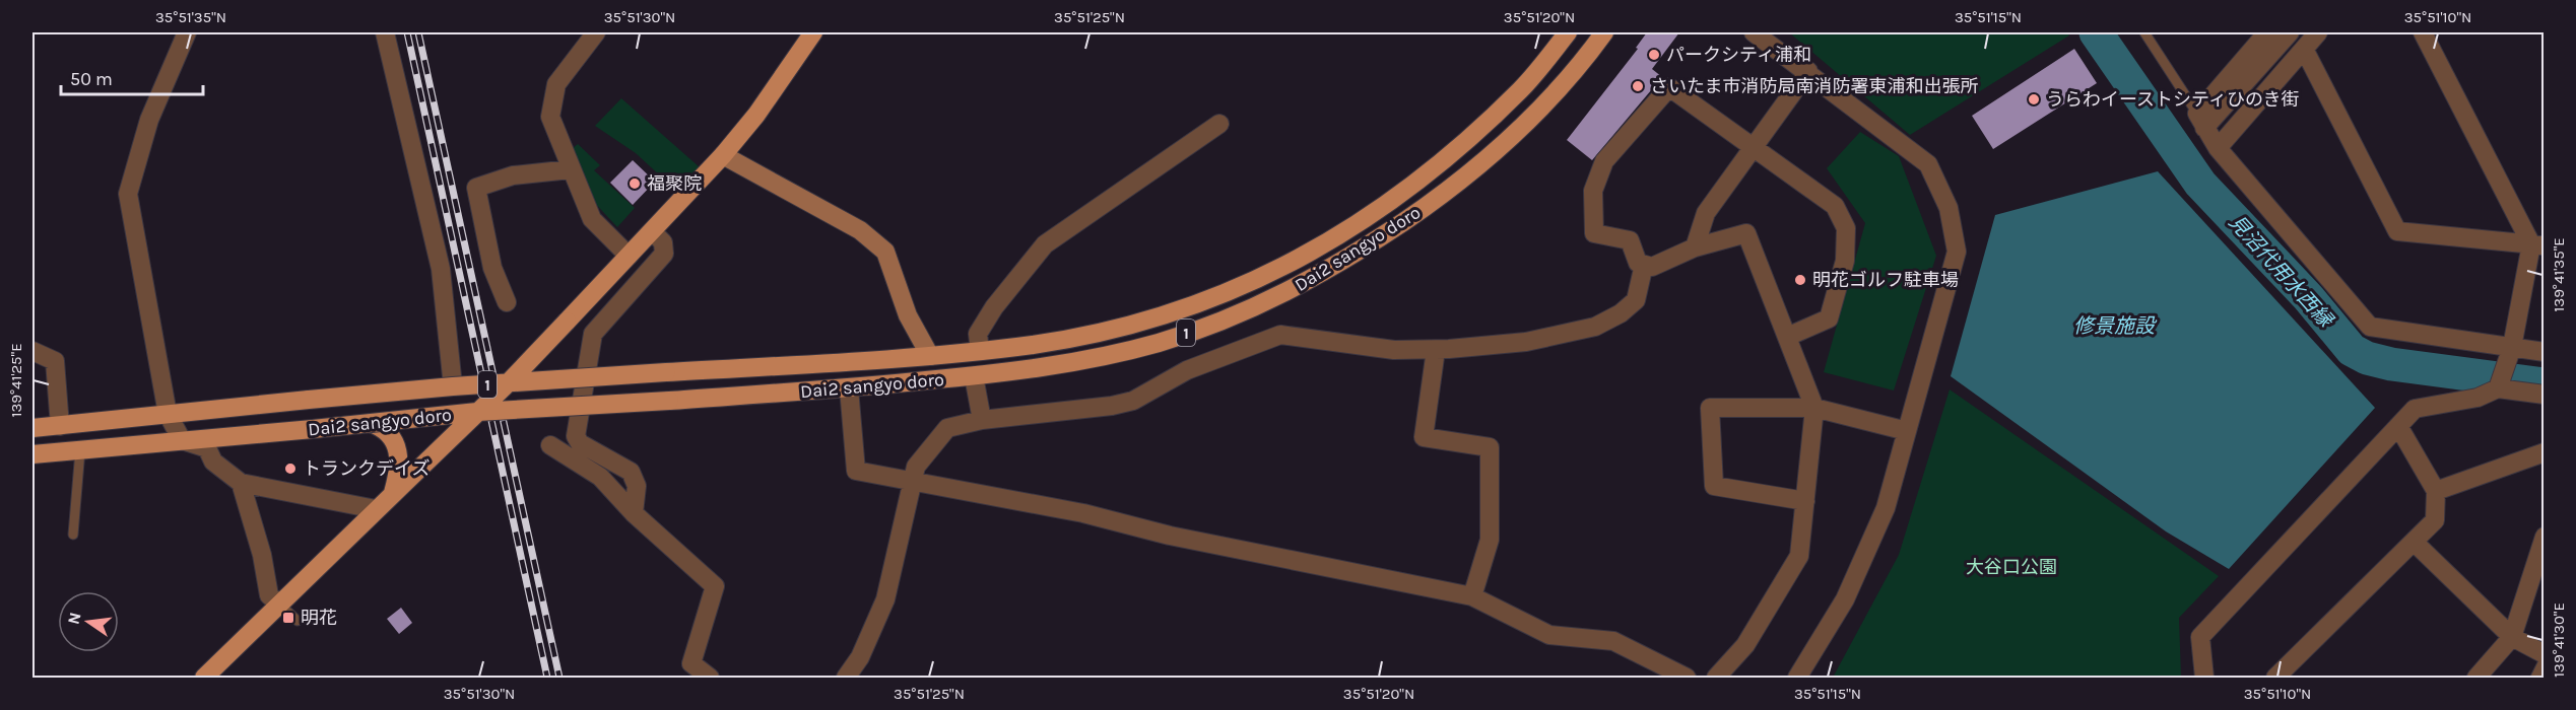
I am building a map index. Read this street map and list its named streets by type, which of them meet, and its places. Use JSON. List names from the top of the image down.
{
  "streets": {
    "main road": ["Dai2 sangyo doro", "1"]
  },
  "crossings": [
    ["Dai2 sangyo doro", "1"]
  ],
  "water": ["見沼代用水西縁", "修景施設"],
  "parks": ["大谷口公園"],
  "places": {
    "other": [
      "パークシティ浦和",
      "さいたま市消防局南消防署東浦和出張所",
      "うらわイーストシティひのき街",
      "福聚院",
      "明花ゴルフ駐車場",
      "トランクデイズ"
    ],
    "transit": ["明花"]
  },
  "scale_bar": "50 m",
  "north": "left",
  "coordinates": [
    "35°51'35\"N",
    "35°51'30\"N",
    "35°51'25\"N",
    "35°51'20\"N",
    "35°51'15\"N",
    "35°51'10\"N",
    "139°41'35\"E",
    "139°41'25\"E",
    "139°41'30\"E"
  ]
}
